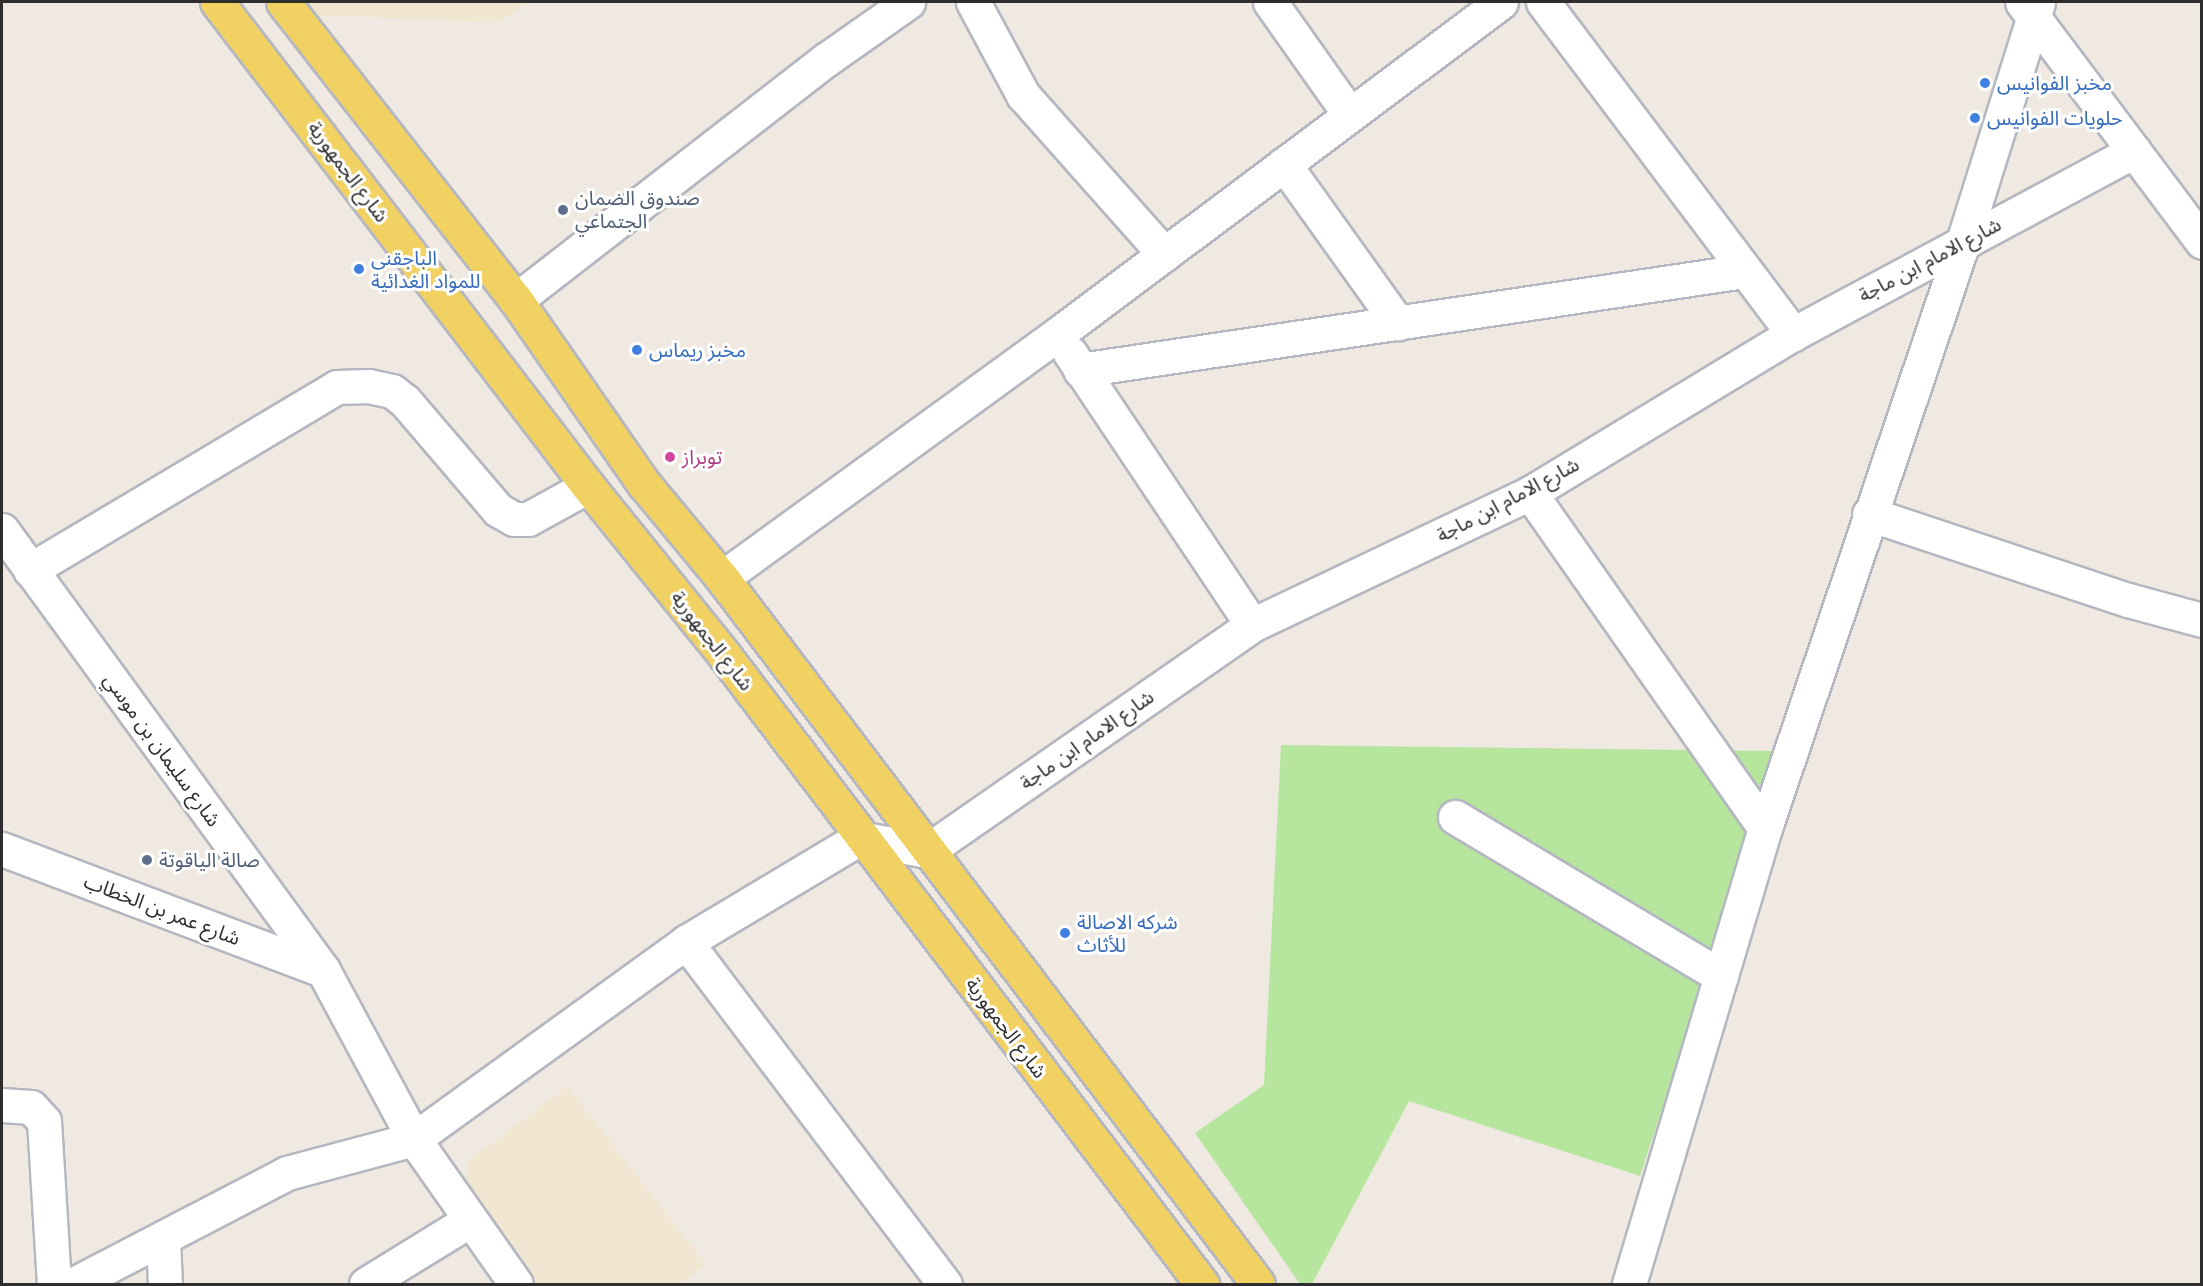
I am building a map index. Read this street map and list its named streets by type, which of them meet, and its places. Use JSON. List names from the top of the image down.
{
  "streets": {
    "main road": ["شارع الجمهورية"],
    "street": ["شارع الامام ابن ماجة", "شارع سليمان بن موسي", "شارع عمر بن الخطاب"]
  },
  "crossings": [
    ["شارع سليمان بن موسي", "شارع عمر بن الخطاب"]
  ],
  "places": [
    "مخبز الفوانيس",
    "حلويات الفوانيس",
    "صندوق الضمان الجتماعي",
    "الباجقني للمواد الغدائية",
    "مخبز ريماس",
    "توبراز",
    "صالة الياقوتة",
    "شركه الاصالة للأثاث"
  ]
}
